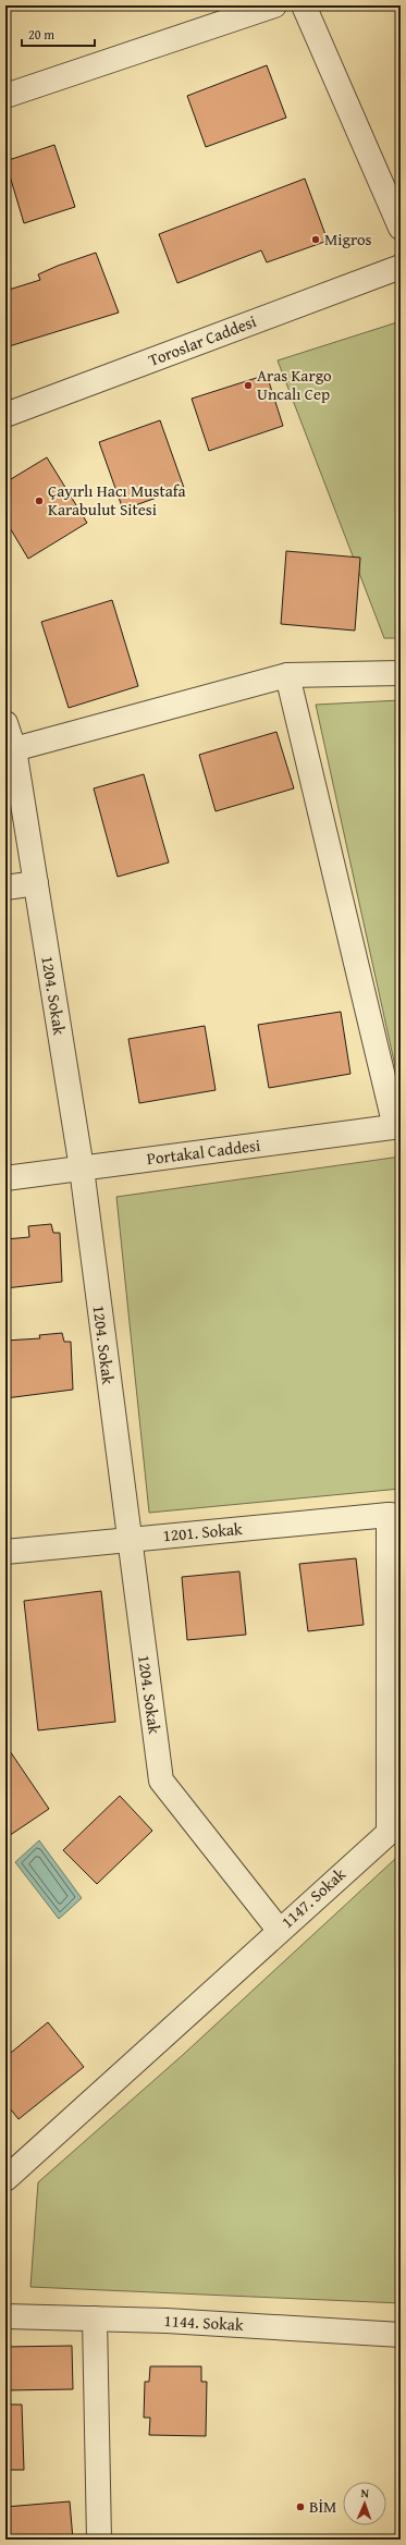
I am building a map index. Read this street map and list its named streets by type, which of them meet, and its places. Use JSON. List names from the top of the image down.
{
  "streets": {
    "street": [
      "Toroslar Caddesi",
      "1204. Sokak",
      "Portakal Caddesi",
      "1201. Sokak",
      "1147. Sokak",
      "1144. Sokak"
    ]
  },
  "crossings": [
    ["1204. Sokak", "Portakal Caddesi"],
    ["1204. Sokak", "1201. Sokak"],
    ["1204. Sokak", "1147. Sokak"],
    ["1201. Sokak", "1147. Sokak"]
  ],
  "places": [
    "Migros",
    "Aras Kargo Uncalı Cep",
    "Çayırlı Hacı Mustafa Karabulut Sitesi",
    "BİM"
  ],
  "scale_bar": "20 m",
  "north": "top"
}
